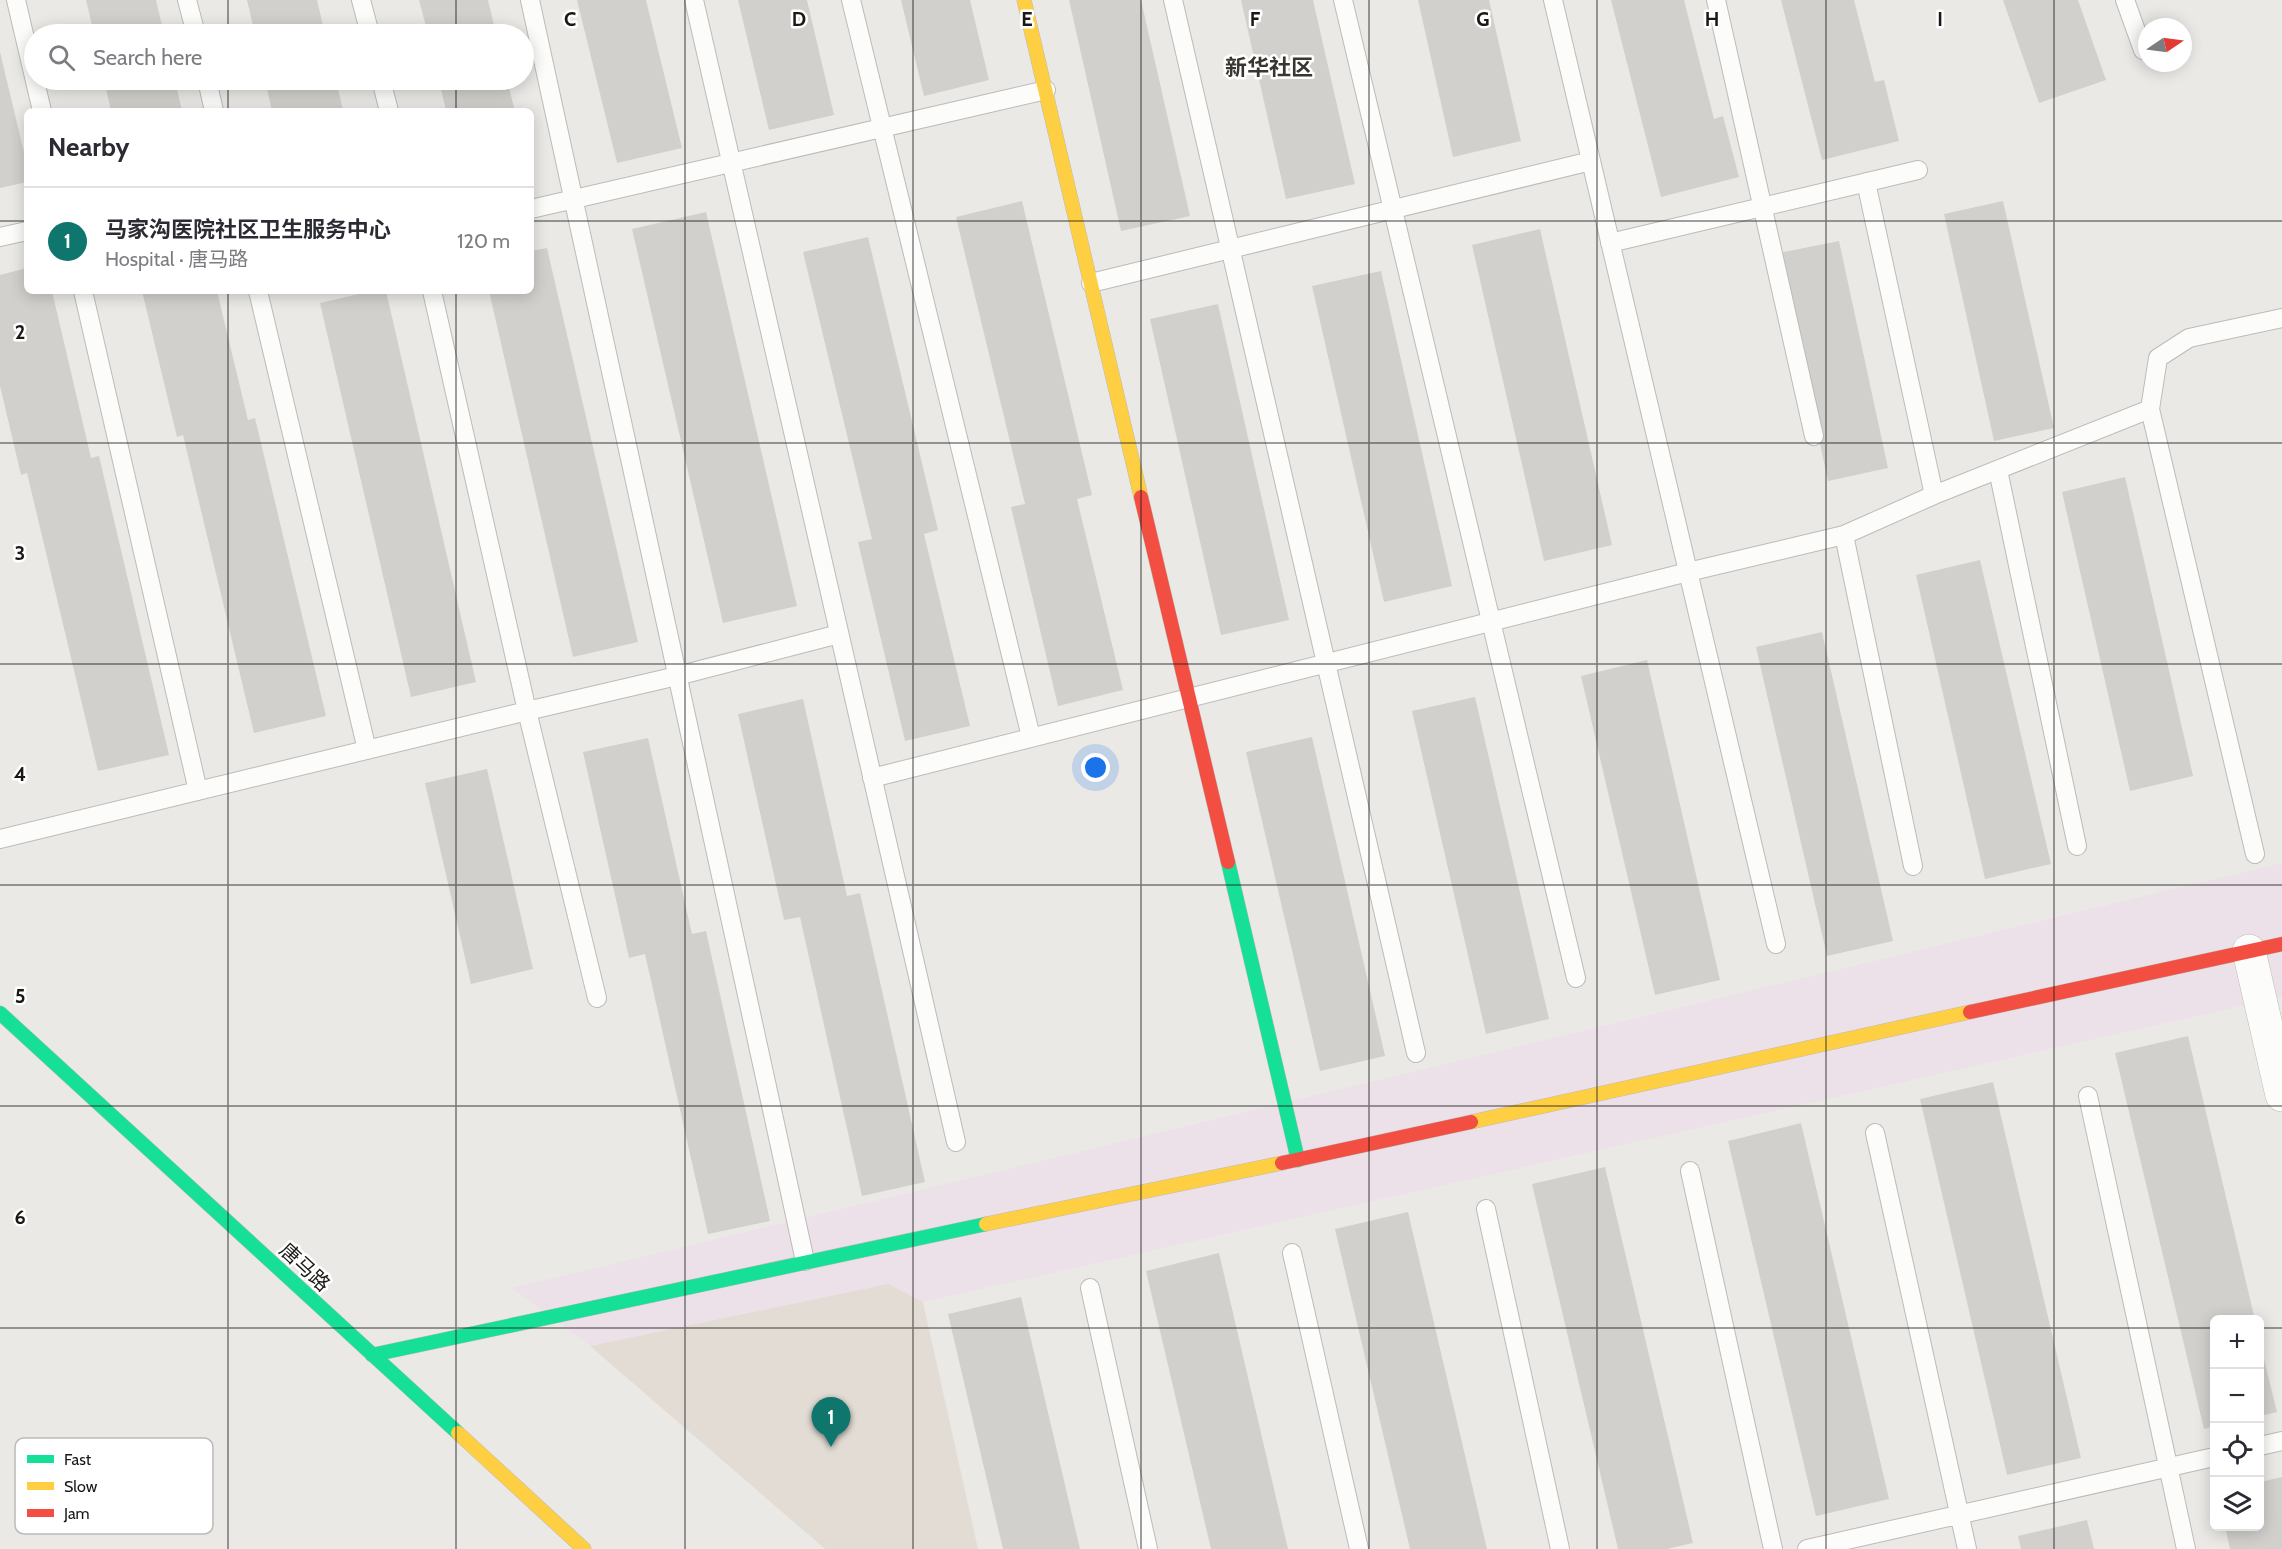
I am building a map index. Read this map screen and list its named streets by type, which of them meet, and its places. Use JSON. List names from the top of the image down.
{
  "streets": {
    "street": ["唐马路"]
  },
  "districts": ["新华社区"],
  "legend": ["Fast", "Slow", "Jam"],
  "north": "right",
  "page": {
    "search": "Search here",
    "heading": "Nearby",
    "list": [
      {
        "mark": "1",
        "name": "马家沟医院社区卫生服务中心",
        "note": "Hospital · 唐马路",
        "value": "120 m"
      }
    ],
    "map_buttons": ["+", "−"],
    "pins": "1"
  },
  "grid": {
    "columns": [
      "C",
      "D",
      "E",
      "F",
      "G",
      "H",
      "I"
    ],
    "rows": [
      "2",
      "3",
      "4",
      "5",
      "6"
    ]
  }
}
